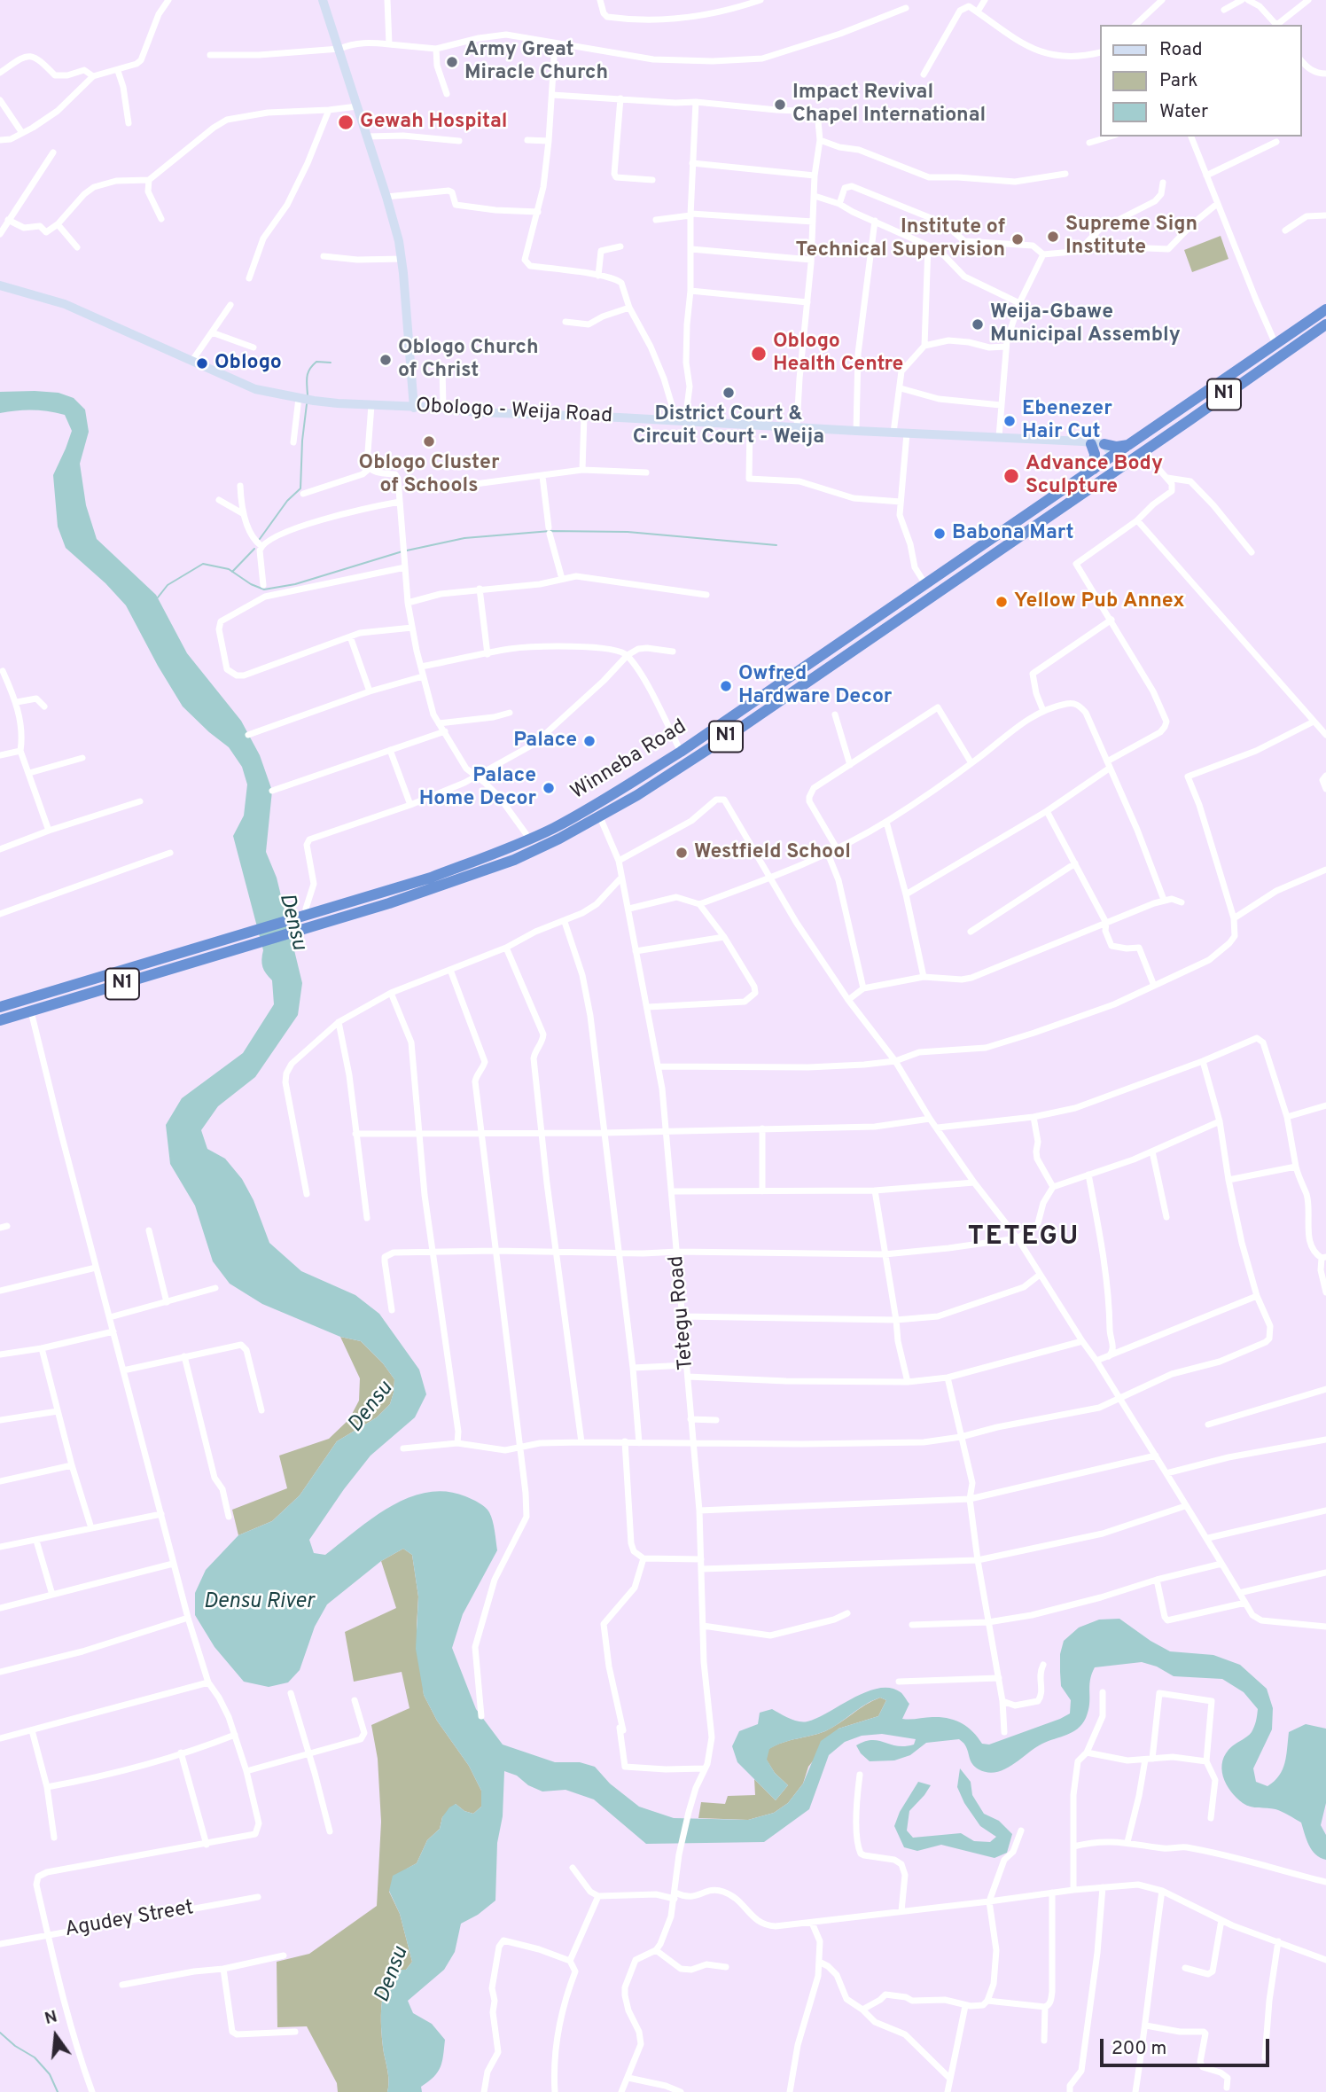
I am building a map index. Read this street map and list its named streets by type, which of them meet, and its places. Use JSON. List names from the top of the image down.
{
  "streets": {
    "highway": ["N1", "Winneba Road"],
    "street": ["Obologo - Weija Road", "Tetegu Road", "Agudey Street"]
  },
  "crossings": [
    ["Winneba Road", "Tetegu Road"]
  ],
  "districts": ["TETEGU"],
  "water": ["Densu", "Densu River"],
  "places": [
    "Army Great Miracle Church",
    "Impact Revival Chapel International",
    "Gewah Hospital",
    "Supreme Sign Institute",
    "Institute of Technical Supervision",
    "Weija-Gbawe Municipal Assembly",
    "Oblogo Health Centre",
    "Oblogo Church of Christ",
    "Oblogo",
    "District Court & Circuit Court - Weija",
    "Ebenezer Hair Cut",
    "Oblogo Cluster of Schools",
    "Advance Body Sculpture",
    "Babona Mart",
    "Yellow Pub Annex",
    "Owfred Hardware Decor",
    "Palace",
    "Palace Home Decor",
    "Westfield School"
  ],
  "legend": ["Road", "Park", "Water"],
  "scale_bar": "200 m",
  "north": "top"
}
